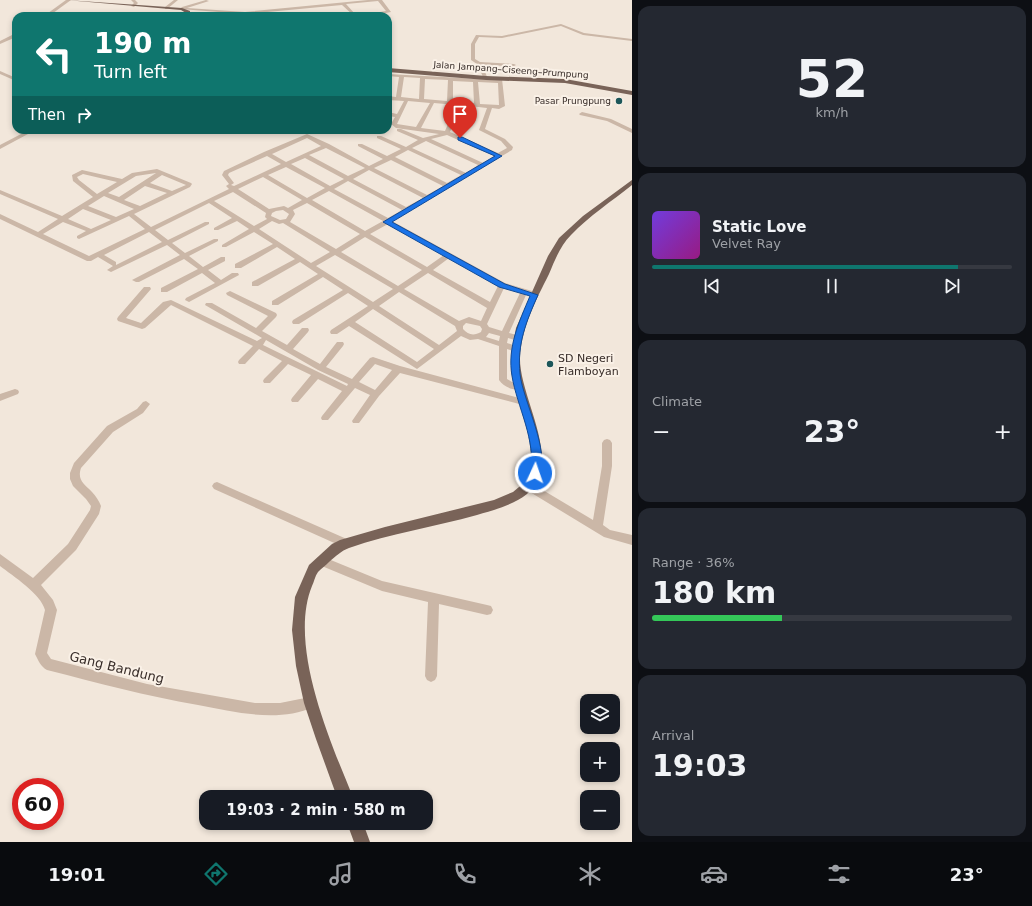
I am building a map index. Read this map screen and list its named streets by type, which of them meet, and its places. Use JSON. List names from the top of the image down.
{
  "streets": {
    "main road": ["Jalan Jampang–Ciseeng–Prumpung"],
    "street": ["Gang Bandung"]
  },
  "places": ["Pasar Prungpung", "SD Negeri Flamboyan"],
  "page": {
    "tile": [
      ["52", "km/h"],
      "Climate",
      ["Range · 36%", "180 km"],
      ["Arrival", "19:03"]
    ],
    "turn": ["190 m", "Turn left"],
    "then": "Then",
    "song": ["Static Love", "Velvet Ray"],
    "heat": ["−", "23°", "+"],
    "map_buttons": ["+", "−"],
    "limit": "60",
    "trip": "19:03 · 2 min · 580 m",
    "tabs": ["19:01", "23°"]
  }
}
